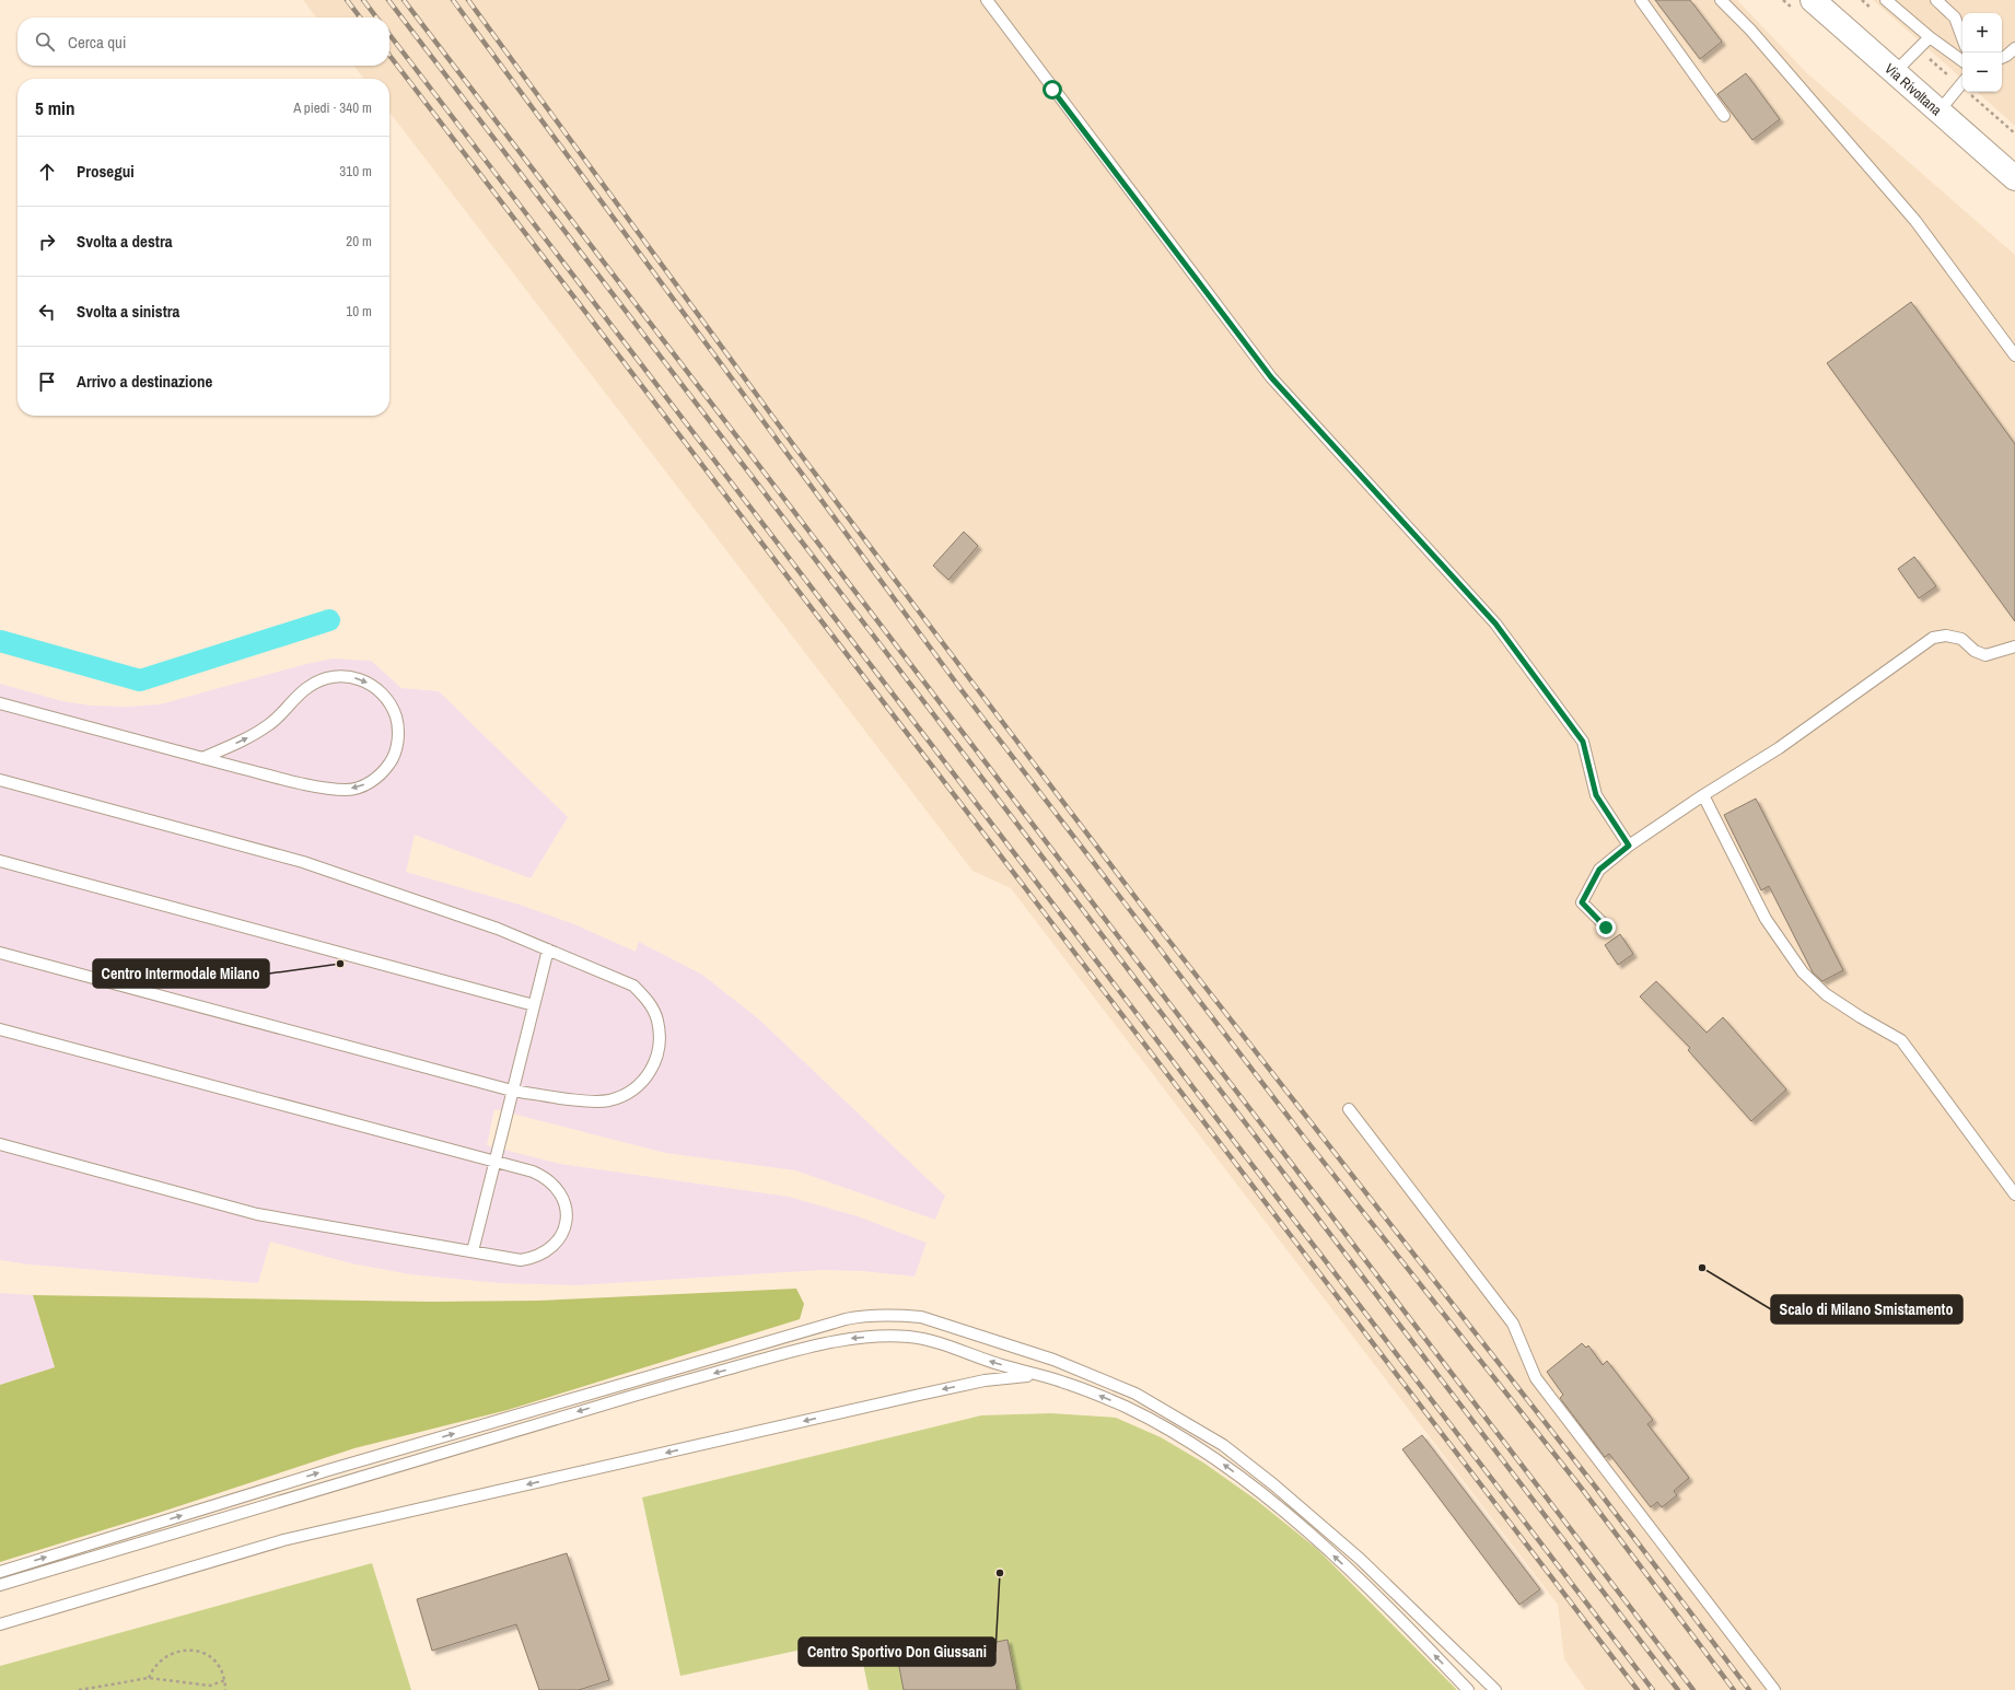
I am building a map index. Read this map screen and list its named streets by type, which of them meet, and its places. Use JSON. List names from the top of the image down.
{
  "streets": {
    "street": ["Via Rivoltana"]
  },
  "places": ["Centro Intermodale Milano", "Scalo di Milano Smistamento", "Centro Sportivo Don Giussani"],
  "page": {
    "map_buttons": ["+", "−"],
    "search": "Cerca qui",
    "heading": ["5 min", "A piedi · 340 m"],
    "list": [
      ["Prosegui", "310 m"],
      ["Svolta a destra", "20 m"],
      ["Svolta a sinistra", "10 m"],
      "Arrivo a destinazione"
    ]
  }
}
